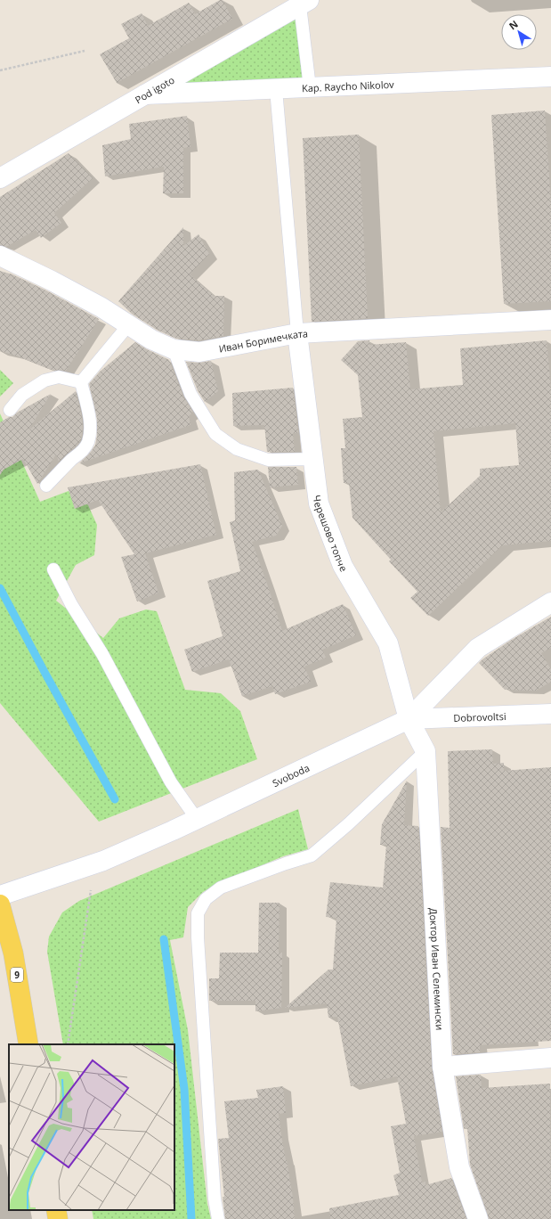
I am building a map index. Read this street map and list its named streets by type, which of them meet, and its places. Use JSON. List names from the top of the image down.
{
  "streets": {
    "main road": ["9"],
    "street": [
      "Kap. Raycho Nikolov",
      "Pod igoto",
      "Иван Боримечката",
      "Черешово топче",
      "Dobrovoltsi",
      "Svoboda",
      "Доктор Иван Селемински"
    ]
  },
  "crossings": [
    ["Kap. Raycho Nikolov", "Pod igoto"],
    ["Иван Боримечката", "Черешово топче"],
    ["Черешово топче", "Dobrovoltsi"],
    ["Черешово топче", "Svoboda"],
    ["Черешово топче", "Доктор Иван Селемински"],
    ["Dobrovoltsi", "Svoboda"],
    ["Dobrovoltsi", "Доктор Иван Селемински"],
    ["Svoboda", "Доктор Иван Селемински"]
  ],
  "north": "top left"
}
